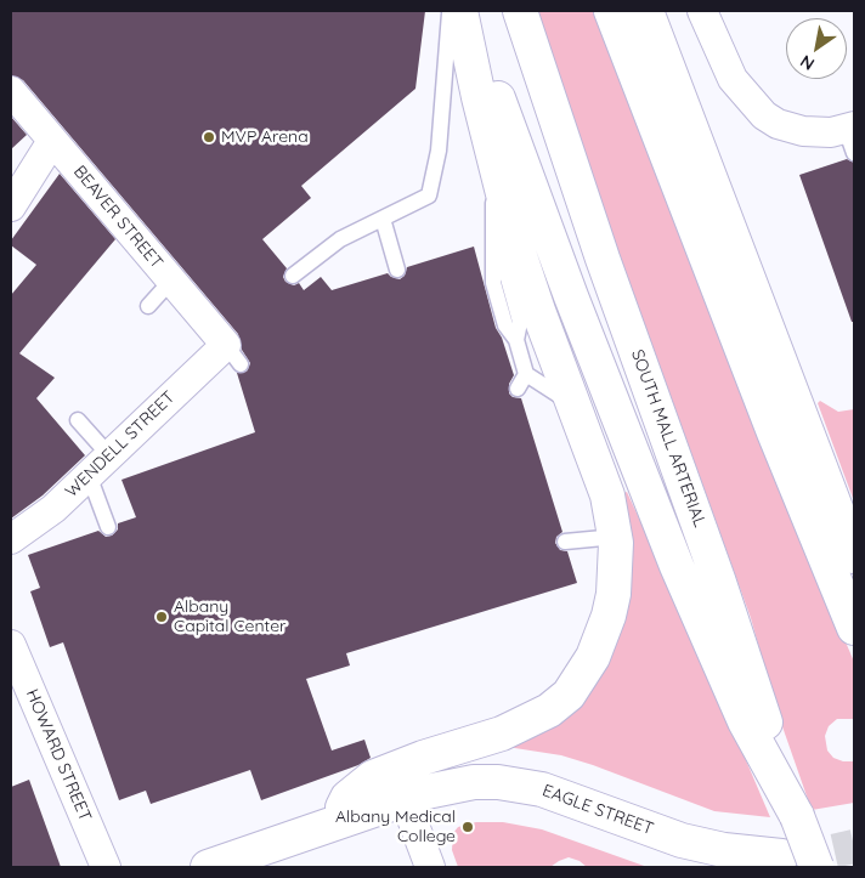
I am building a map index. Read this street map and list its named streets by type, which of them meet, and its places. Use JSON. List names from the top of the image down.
{
  "streets": {
    "main road": ["SOUTH MALL ARTERIAL", "EAGLE STREET"],
    "street": ["BEAVER STREET", "WENDELL STREET", "HOWARD STREET"]
  },
  "crossings": [
    ["BEAVER STREET", "WENDELL STREET"]
  ],
  "places": ["MVP Arena", "Albany Capital Center", "Albany Medical College"],
  "north": "bottom left"
}
